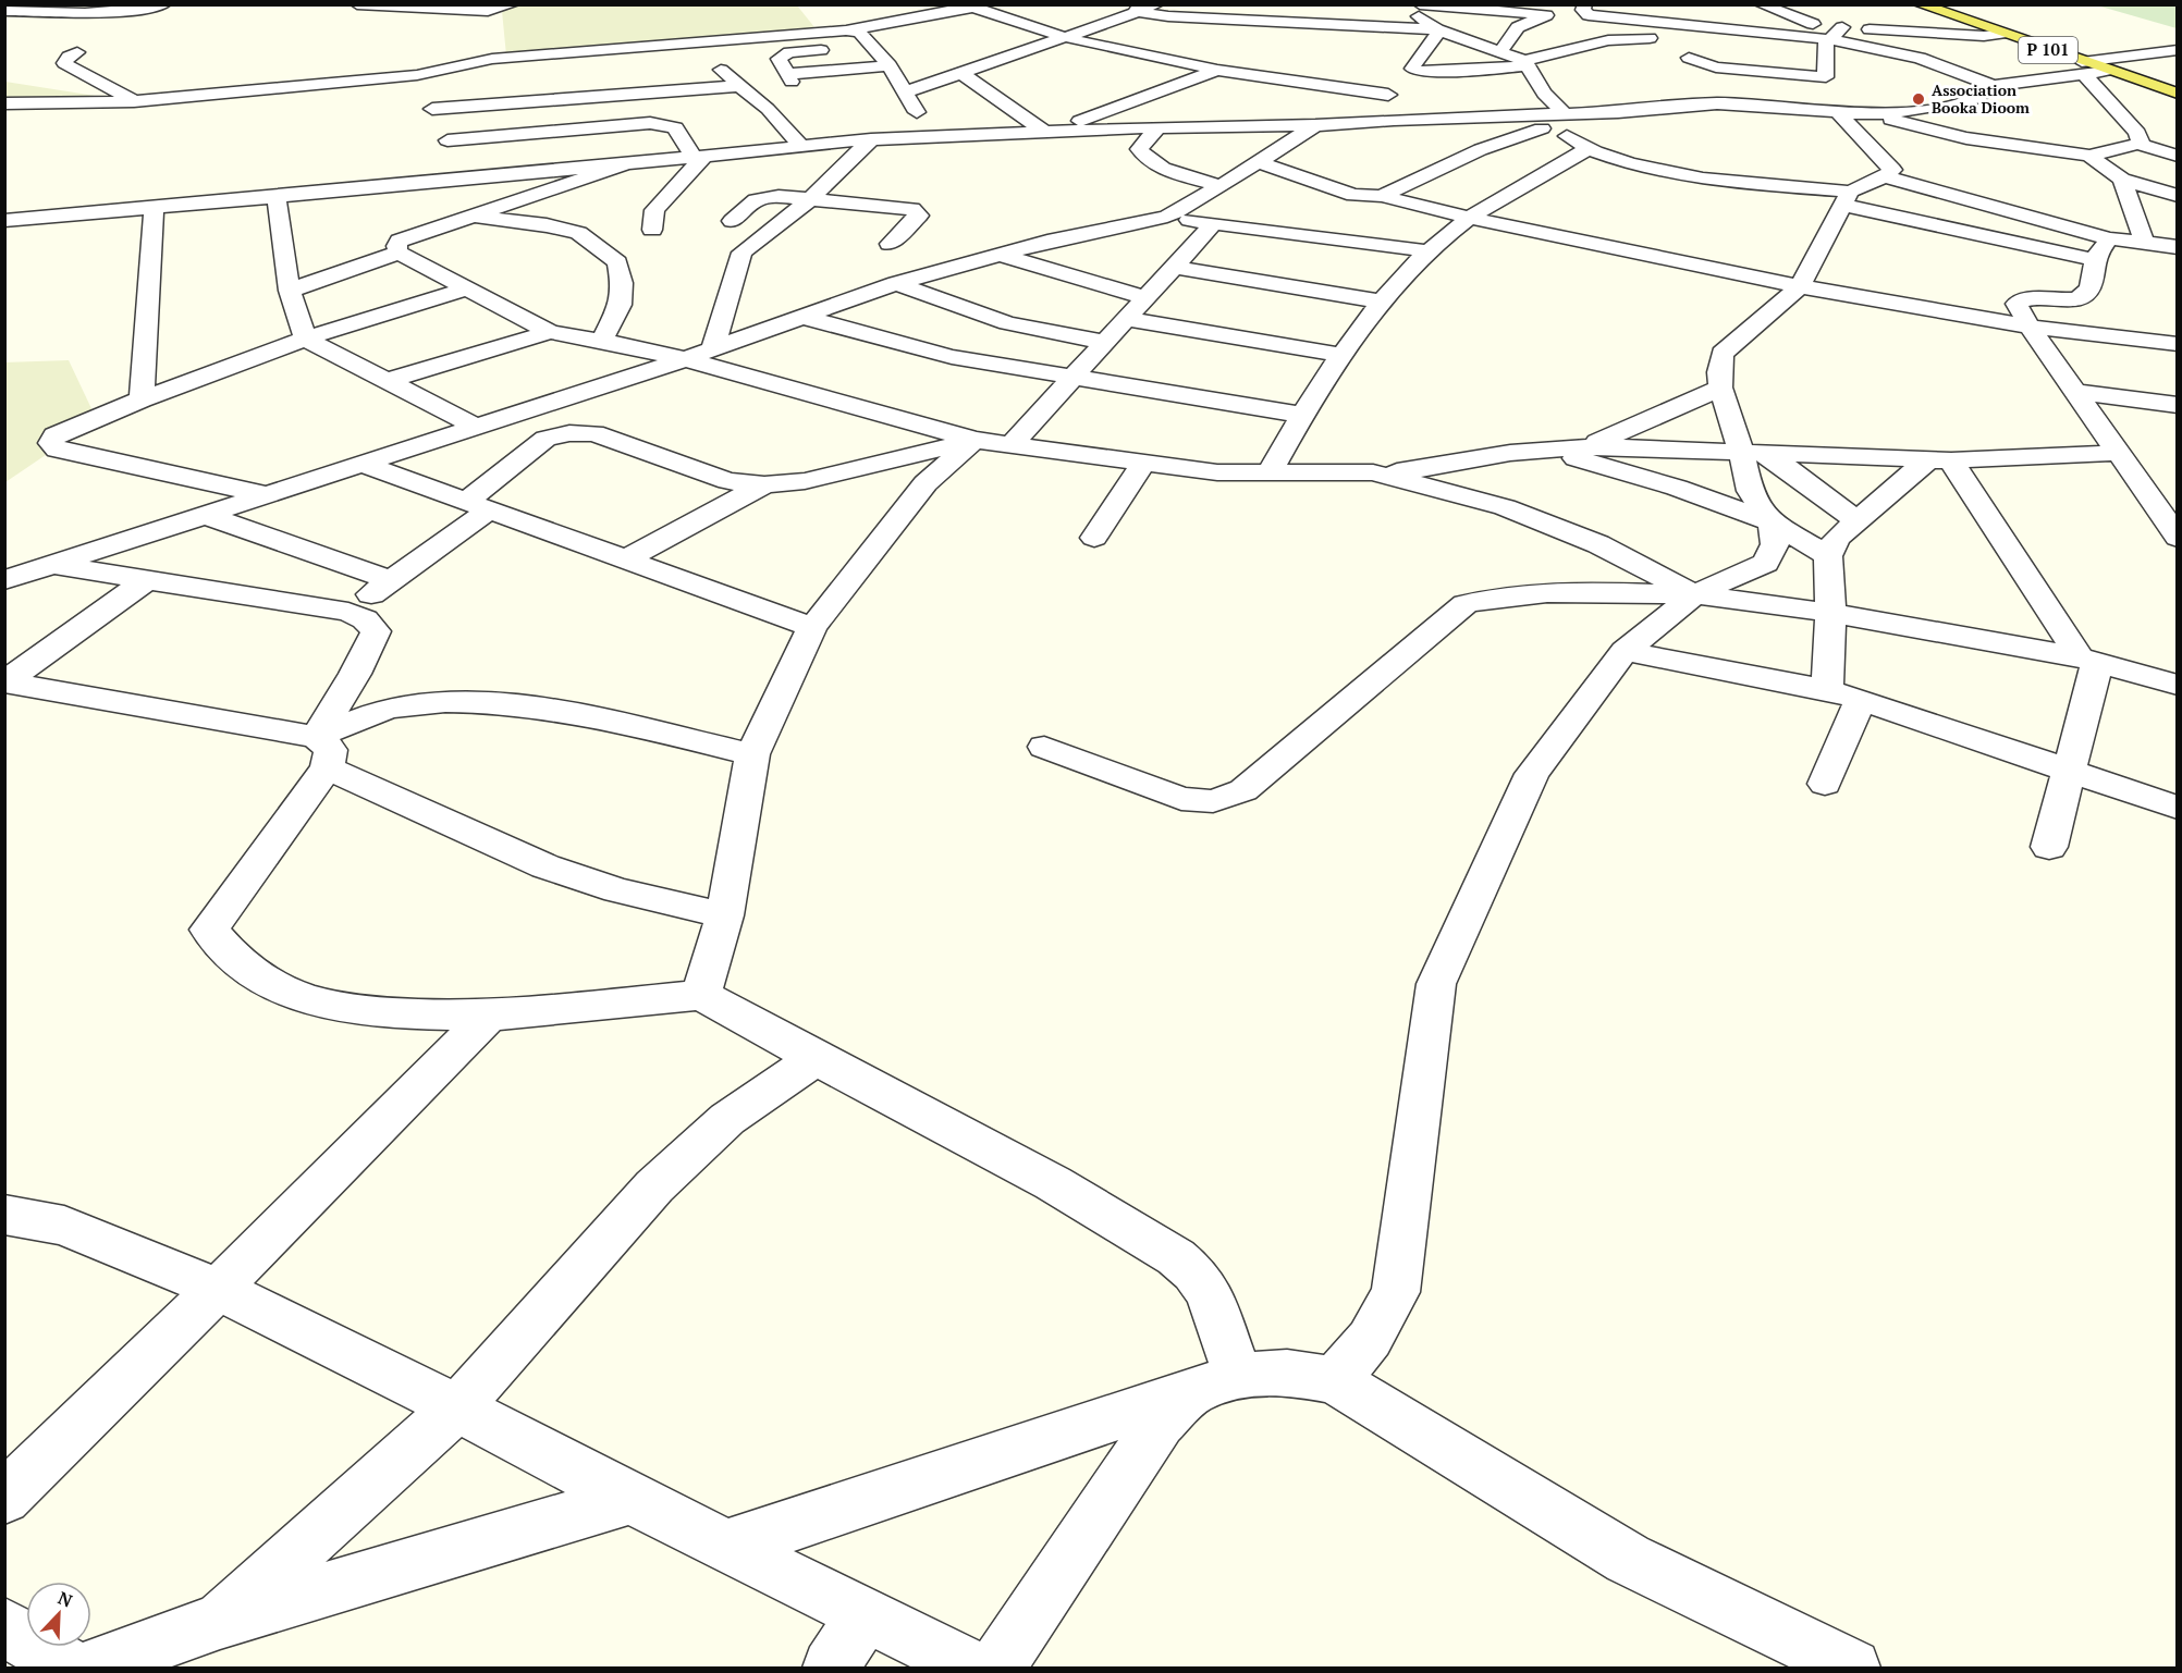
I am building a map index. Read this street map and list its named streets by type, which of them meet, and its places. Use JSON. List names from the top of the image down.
{
  "streets": {
    "main road": ["P 101"]
  },
  "places": ["Association Booka Dioom"],
  "north": "top right"
}
